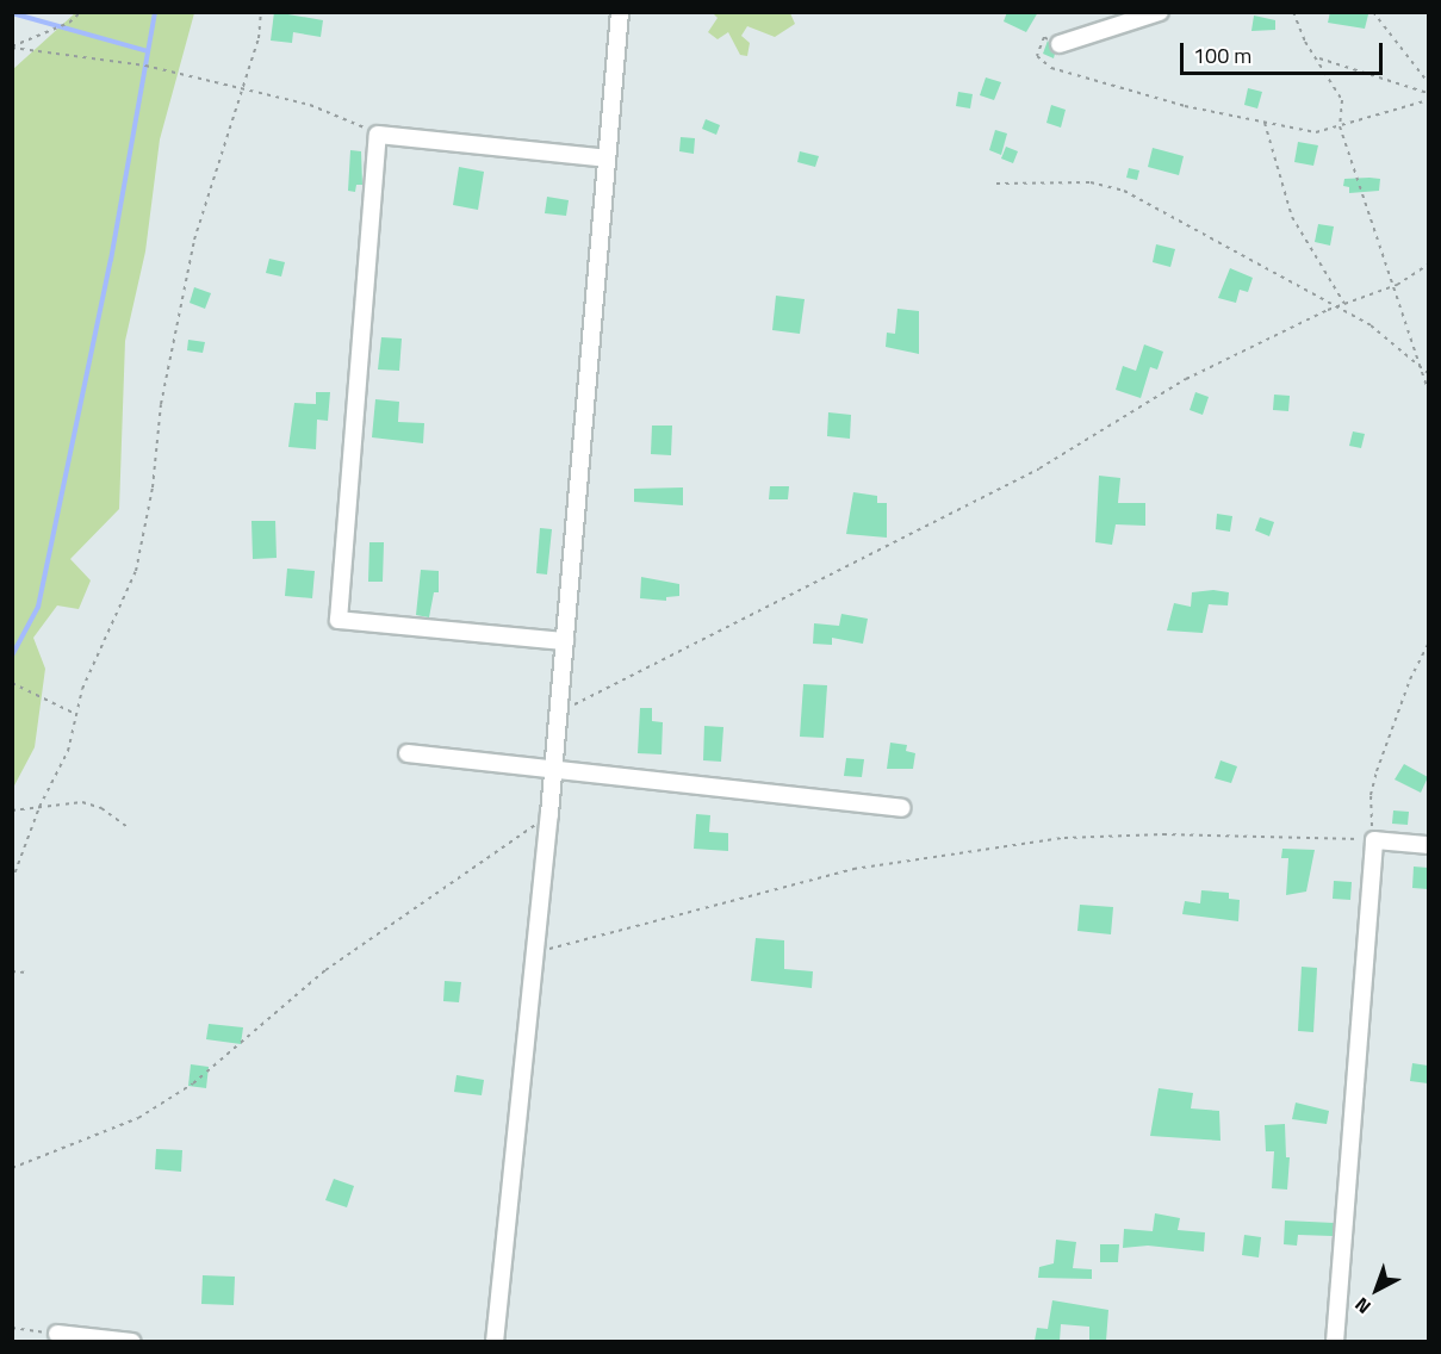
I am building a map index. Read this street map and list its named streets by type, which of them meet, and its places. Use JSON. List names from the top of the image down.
{
  "scale_bar": "100 m",
  "north": "bottom left"
}
